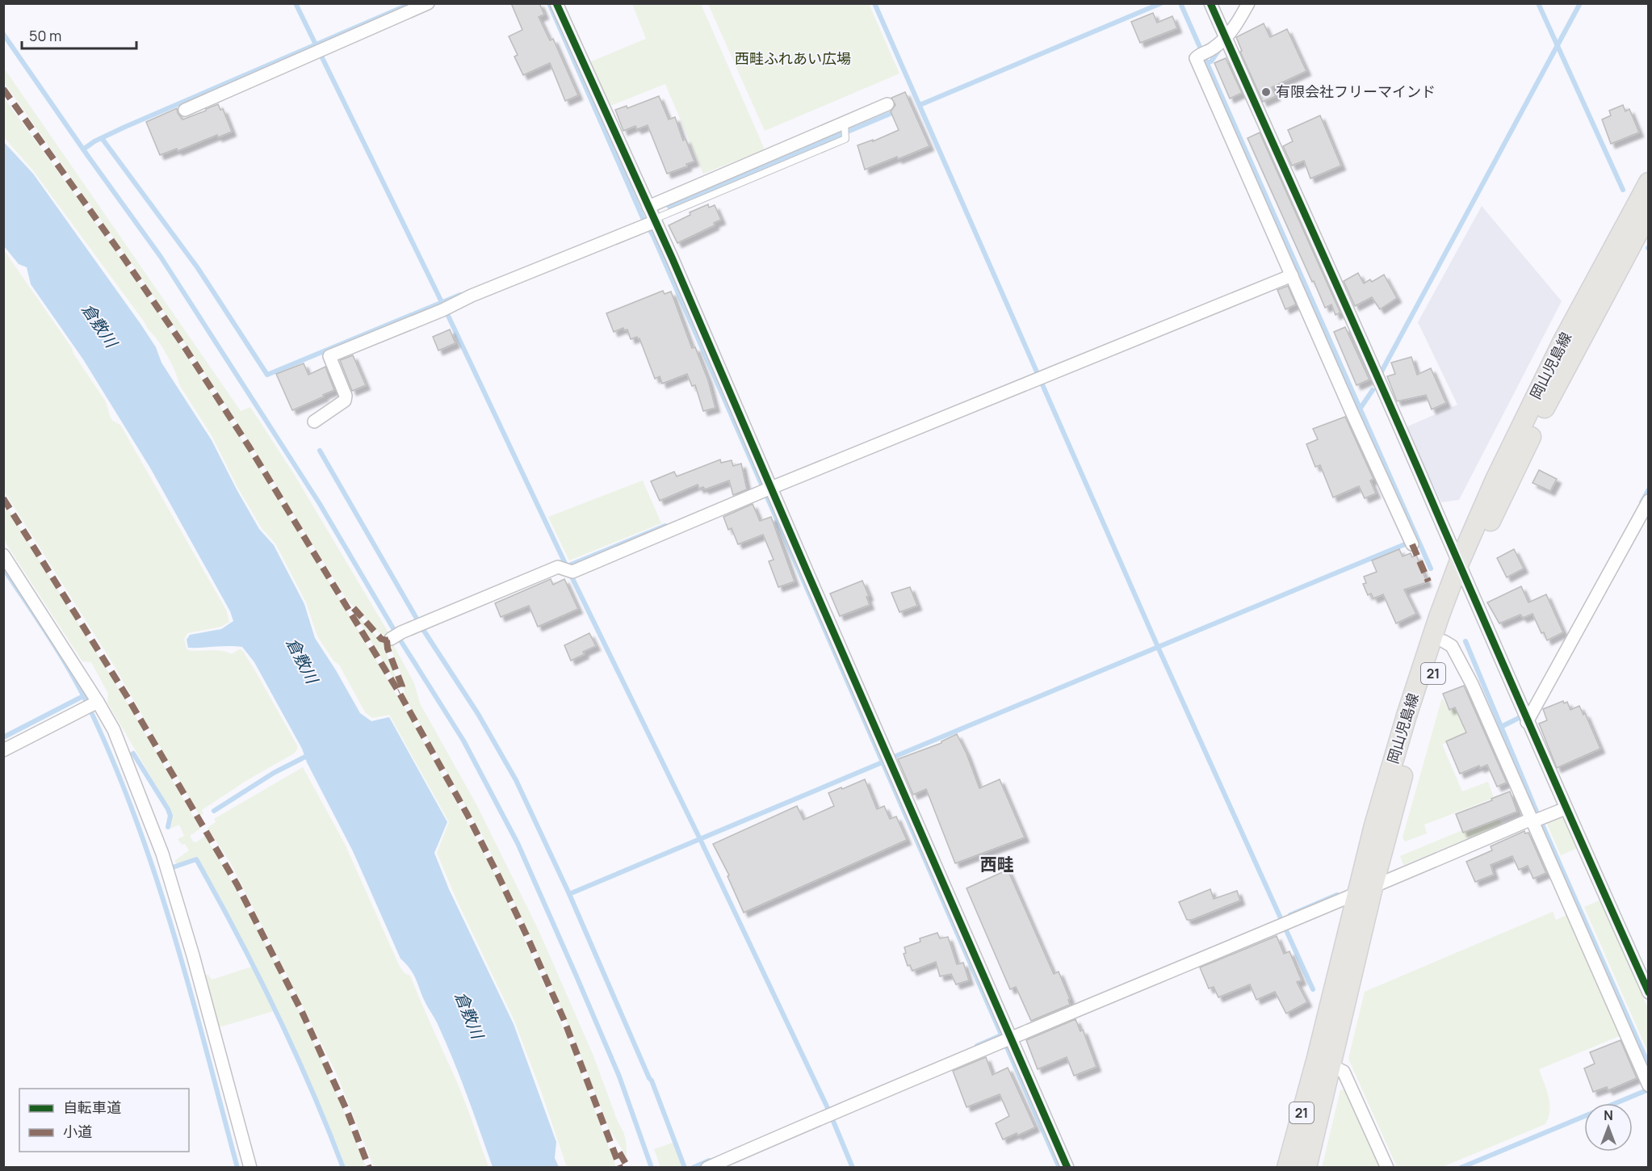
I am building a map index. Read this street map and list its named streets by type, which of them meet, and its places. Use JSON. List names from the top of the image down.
{
  "streets": {
    "main road": ["岡山児島線", "21"]
  },
  "districts": ["西畦"],
  "water": ["倉敷川"],
  "parks": ["西畦ふれあい広場"],
  "places": ["有限会社フリーマインド"],
  "legend": ["自転車道", "小道"],
  "scale_bar": "50 m",
  "north": "top"
}
